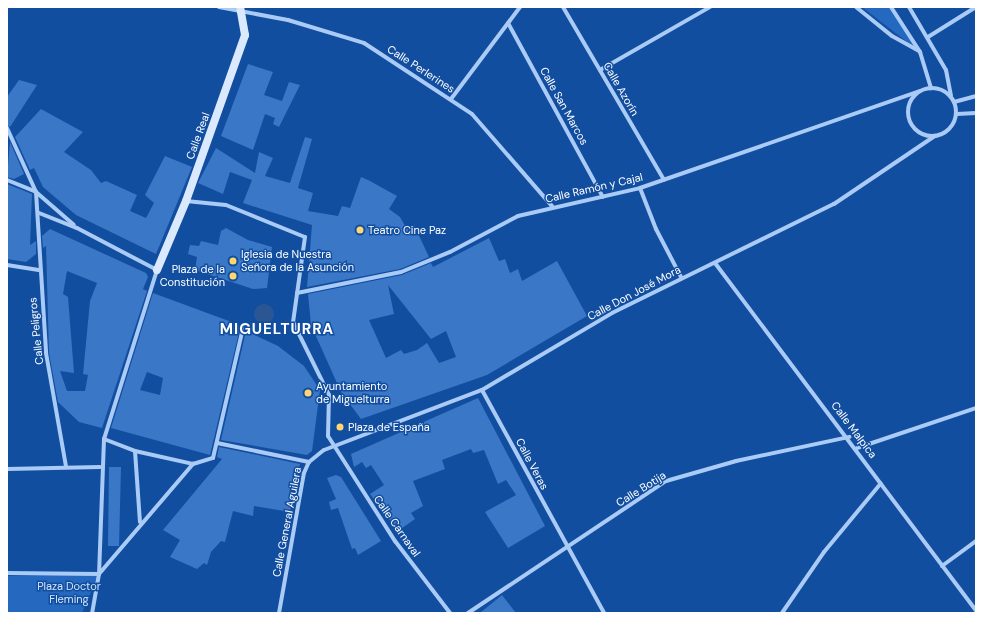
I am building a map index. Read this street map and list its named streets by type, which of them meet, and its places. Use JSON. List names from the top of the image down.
{
  "streets": {
    "street": [
      "Calle Perlerines",
      "Calle Azorín",
      "Calle San Marcos",
      "Calle Real",
      "Calle Ramón y Cajal",
      "Calle Don José Mora",
      "Calle Peligros",
      "Calle Malpica",
      "Calle Veras",
      "Calle Botija",
      "Calle General Aguilera",
      "Calle Carnaval"
    ]
  },
  "crossings": [
    ["Calle Perlerines", "Calle Real"],
    ["Calle Perlerines", "Calle Ramón y Cajal"],
    ["Calle Azorín", "Calle Ramón y Cajal"],
    ["Calle San Marcos", "Calle Ramón y Cajal"],
    ["Calle Ramón y Cajal", "Calle Don José Mora"],
    ["Calle Don José Mora", "Calle Malpica"],
    ["Calle Don José Mora", "Calle Veras"],
    ["Calle Don José Mora", "Calle General Aguilera"],
    ["Calle Don José Mora", "Calle Carnaval"],
    ["Calle Malpica", "Calle Botija"],
    ["Calle Veras", "Calle Botija"],
    ["Calle General Aguilera", "Calle Carnaval"]
  ],
  "districts": ["MIGUELTURRA"],
  "parks": ["Plaza Doctor Fleming"],
  "places": [
    "Teatro Cine Paz",
    "Iglesia de Nuestra Señora de la Asunción",
    "Plaza de la Constitución",
    "Ayuntamiento de Miguelturra",
    "Plaza de España"
  ]
}
